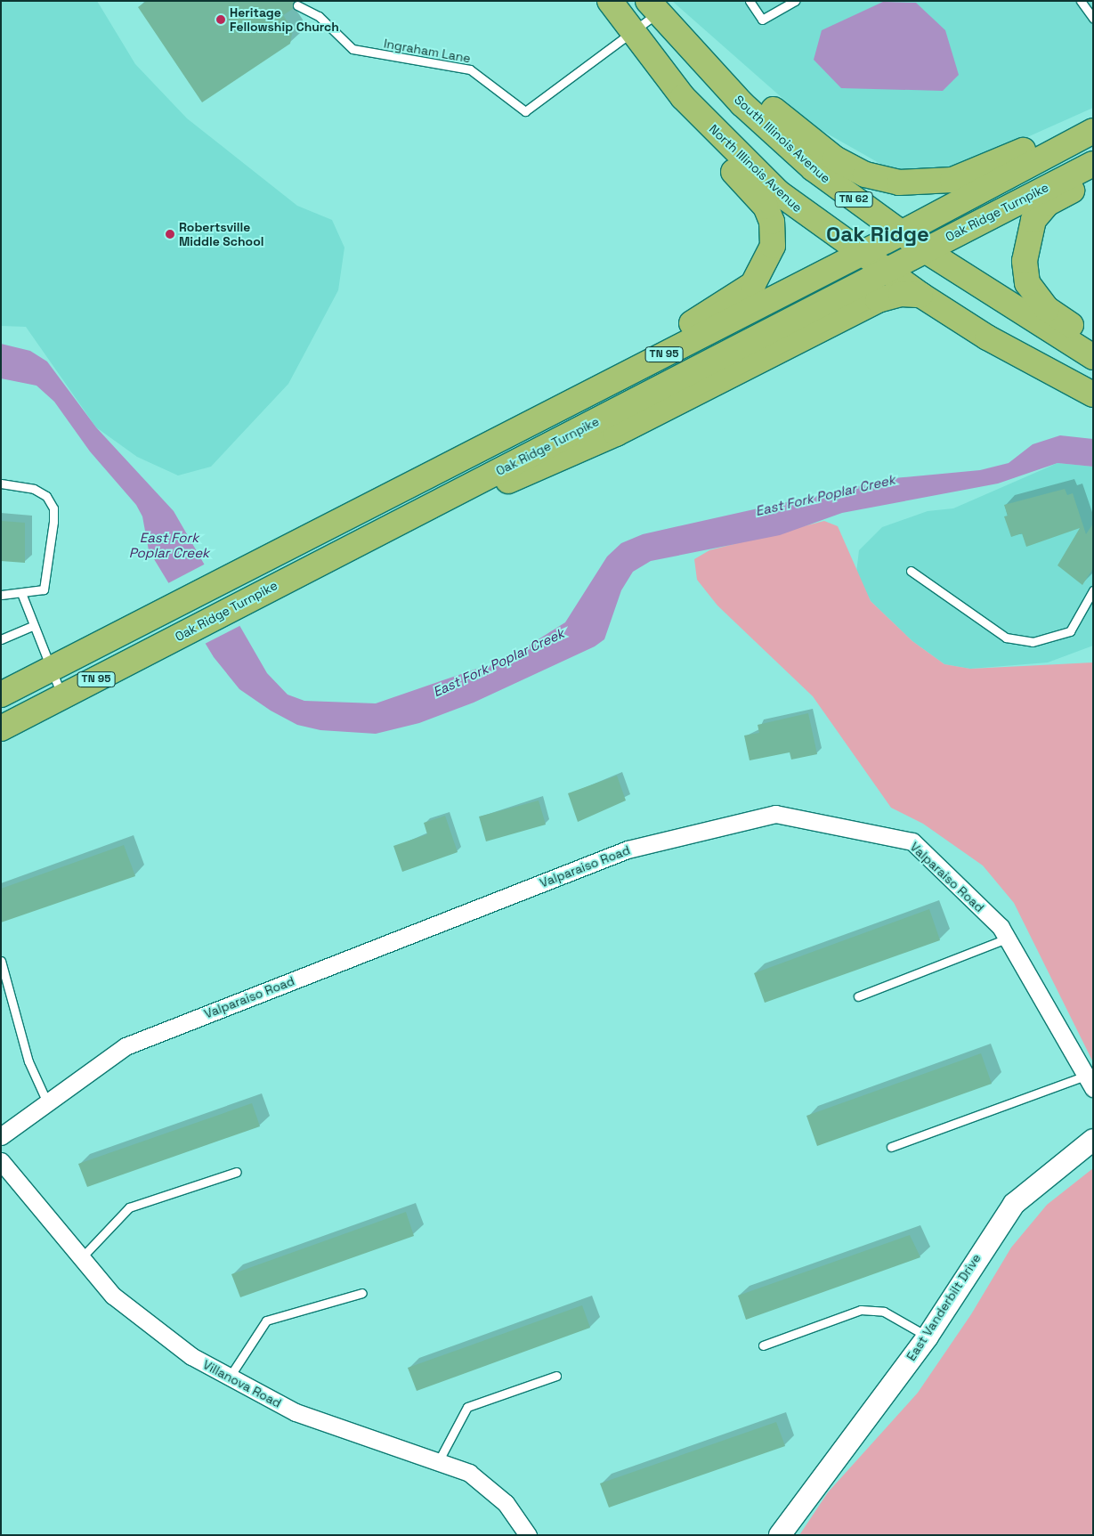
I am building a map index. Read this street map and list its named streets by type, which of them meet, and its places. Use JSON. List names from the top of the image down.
{
  "streets": {
    "highway": [
      "South Illinois Avenue",
      "North Illinois Avenue",
      "TN 62",
      "Oak Ridge Turnpike",
      "TN 95"
    ],
    "street": ["Valparaiso Road", "East Vanderbilt Drive", "Villanova Road"],
    "lane": ["Ingraham Lane"]
  },
  "crossings": [
    ["Ingraham Lane", "South Illinois Avenue"],
    ["Ingraham Lane", "North Illinois Avenue"],
    ["South Illinois Avenue", "Oak Ridge Turnpike"],
    ["South Illinois Avenue", "TN 95"],
    ["North Illinois Avenue", "Oak Ridge Turnpike"],
    ["North Illinois Avenue", "TN 95"]
  ],
  "districts": ["Oak Ridge"],
  "water": ["East Fork Poplar Creek"],
  "places": ["Heritage Fellowship Church", "Robertsville Middle School"]
}
